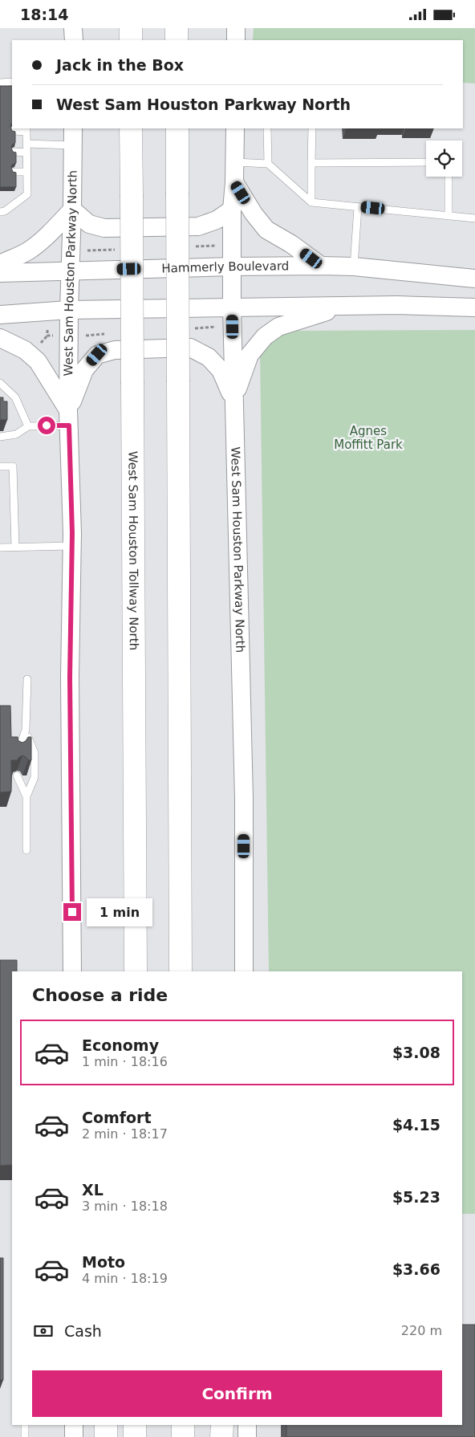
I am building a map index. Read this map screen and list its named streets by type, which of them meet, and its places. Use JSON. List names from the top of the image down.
{
  "streets": {
    "highway": ["West Sam Houston Tollway North"],
    "main road": ["Hammerly Boulevard", "West Sam Houston Parkway North"]
  },
  "crossings": [
    ["Hammerly Boulevard", "West Sam Houston Parkway North"]
  ],
  "parks": ["Agnes Moffitt Park"],
  "page": {
    "status": "18:14",
    "banner": ["Jack in the Box", "West Sam Houston Parkway North"],
    "bubble": "1 min",
    "heading": "Choose a ride",
    "list": [
      {
        "name": "Economy",
        "note": "1 min · 18:16",
        "value": "$3.08"
      },
      {
        "name": "Comfort",
        "note": "2 min · 18:17",
        "value": "$4.15"
      },
      {
        "name": "XL",
        "note": "3 min · 18:18",
        "value": "$5.23"
      },
      {
        "name": "Moto",
        "note": "4 min · 18:19",
        "value": "$3.66"
      }
    ],
    "pay": ["Cash", "220 m"],
    "buttons": "Confirm"
  }
}
